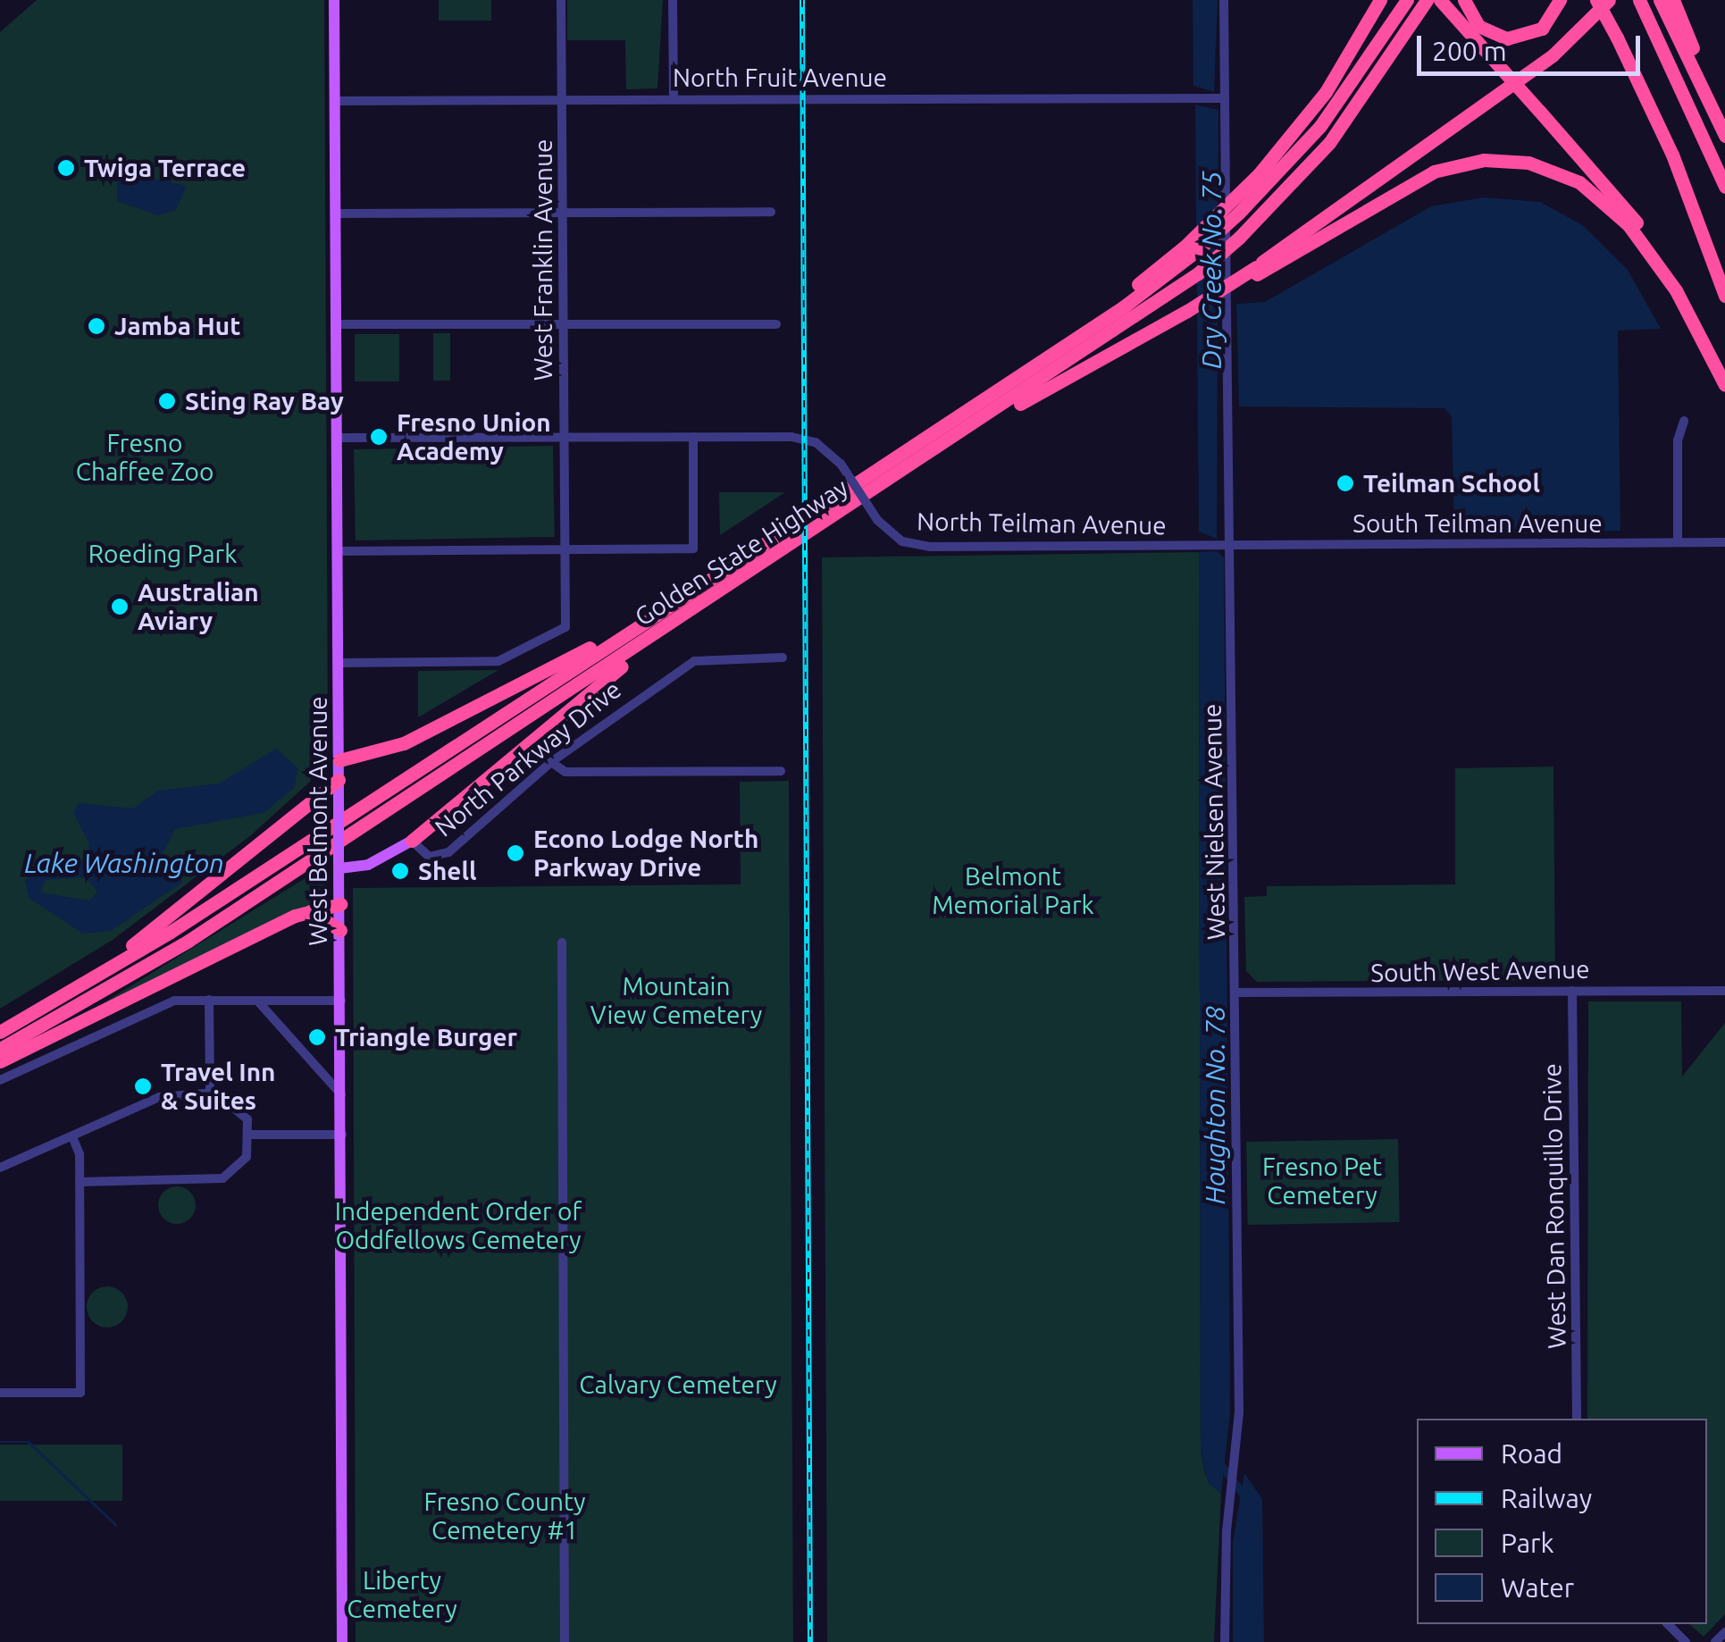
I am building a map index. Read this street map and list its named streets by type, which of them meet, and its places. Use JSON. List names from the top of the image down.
{
  "streets": {
    "highway": ["Golden State Highway"],
    "main road": ["North Parkway Drive", "West Belmont Avenue"],
    "street": [
      "North Fruit Avenue",
      "West Franklin Avenue",
      "North Teilman Avenue",
      "South Teilman Avenue",
      "West Nielsen Avenue",
      "South West Avenue",
      "West Dan Ronquillo Drive"
    ]
  },
  "crossings": [
    ["North Fruit Avenue", "West Franklin Avenue"],
    ["North Fruit Avenue", "West Belmont Avenue"],
    ["North Fruit Avenue", "West Nielsen Avenue"],
    ["West Franklin Avenue", "West Belmont Avenue"],
    ["North Teilman Avenue", "South Teilman Avenue"],
    ["North Teilman Avenue", "West Nielsen Avenue"],
    ["South Teilman Avenue", "West Nielsen Avenue"],
    ["North Parkway Drive", "West Belmont Avenue"],
    ["West Nielsen Avenue", "South West Avenue"],
    ["South West Avenue", "West Dan Ronquillo Drive"]
  ],
  "water": ["Dry Creek No. 75", "Lake Washington", "Houghton No. 78"],
  "parks": [
    "Fresno Chaffee Zoo",
    "Roeding Park",
    "Belmont Memorial Park",
    "Mountain View Cemetery",
    "Fresno Pet Cemetery",
    "Independent Order of Oddfellows Cemetery",
    "Calvary Cemetery",
    "Fresno County Cemetery #1",
    "Liberty Cemetery"
  ],
  "places": [
    "Twiga Terrace",
    "Jamba Hut",
    "Sting Ray Bay",
    "Fresno Union Academy",
    "Teilman School",
    "Australian Aviary",
    "Econo Lodge North Parkway Drive",
    "Shell",
    "Triangle Burger",
    "Travel Inn & Suites"
  ],
  "legend": [
    "Road",
    "Railway",
    "Park",
    "Water"
  ],
  "scale_bar": "200 m"
}
